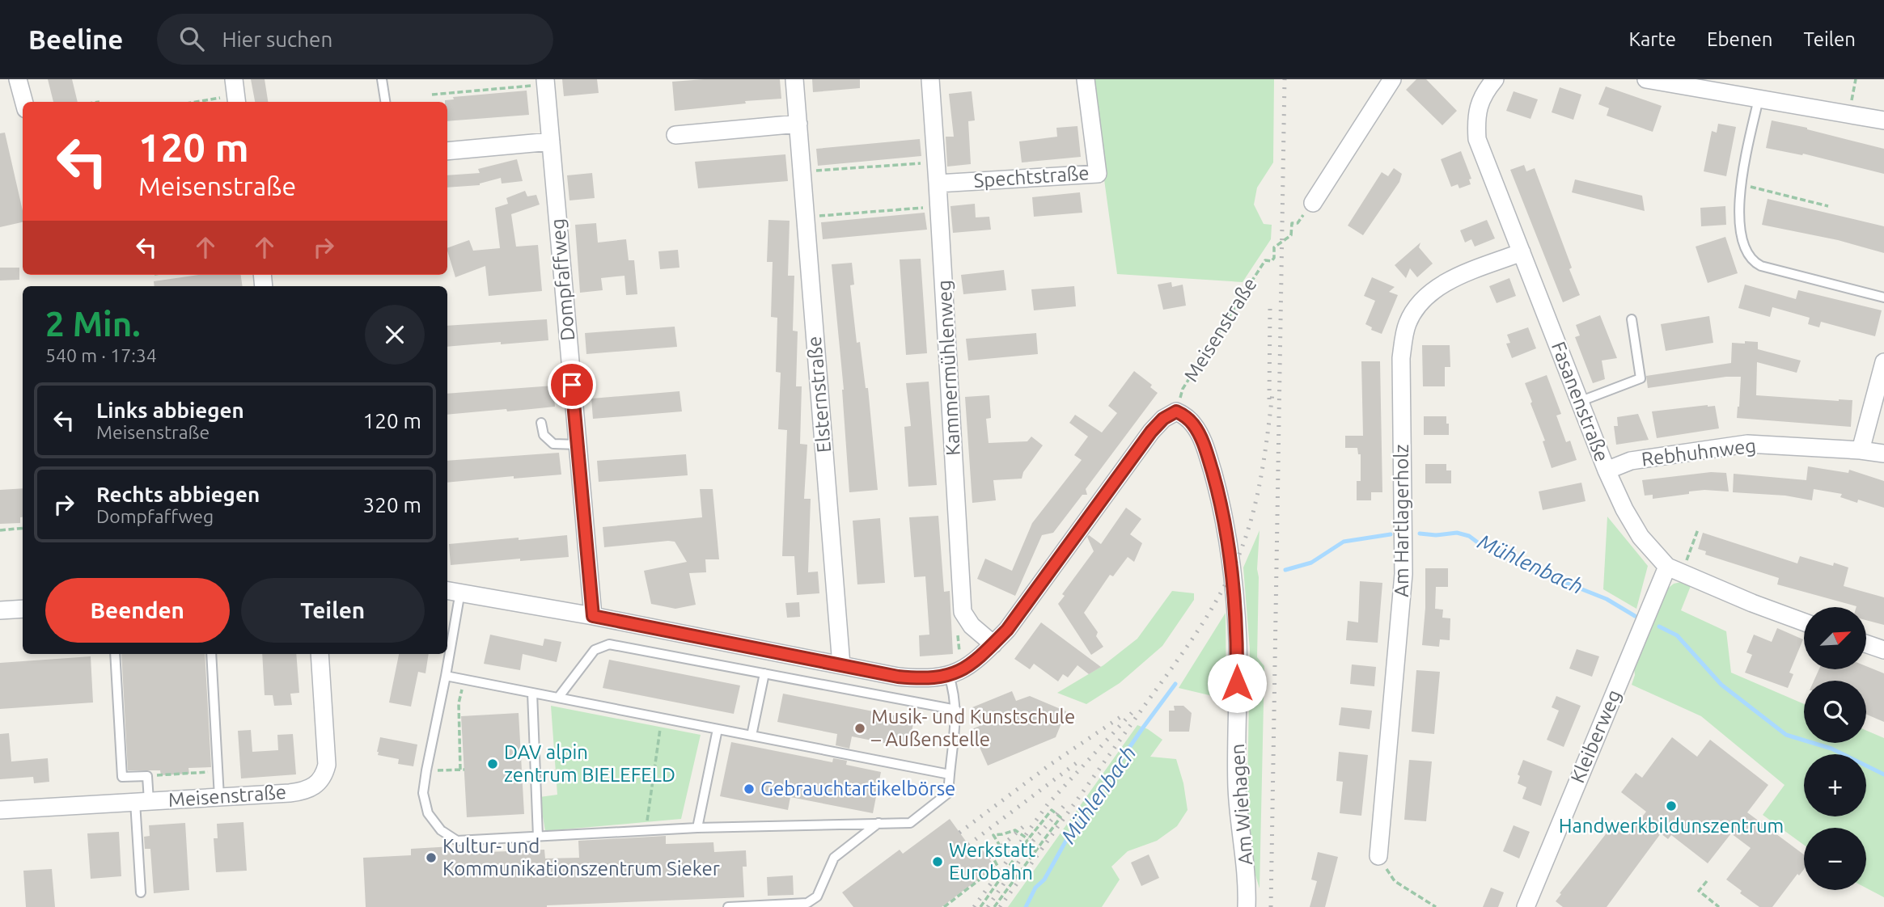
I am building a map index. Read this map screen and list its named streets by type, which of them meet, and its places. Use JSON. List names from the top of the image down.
{
  "streets": {
    "street": [
      "Spechtstraße",
      "Dompfaffweg",
      "Meisenstraße",
      "Kammermühlenweg",
      "Elsternstraße",
      "Fasanenstraße",
      "Rebhuhnweg",
      "Am Hartlagerholz",
      "Kleiberweg",
      "Am Wiehagen"
    ]
  },
  "crossings": [
    ["Spechtstraße", "Kammermühlenweg"],
    ["Meisenstraße", "Am Wiehagen"],
    ["Fasanenstraße", "Rebhuhnweg"],
    ["Fasanenstraße", "Am Hartlagerholz"],
    ["Fasanenstraße", "Kleiberweg"]
  ],
  "water": ["Mühlenbach"],
  "places": [
    "Musik- und Kunstschule – Außenstelle",
    "DAV alpin zentrum BIELEFELD",
    "Gebrauchtartikelbörse",
    "Handwerkbildunszentrum",
    "Kultur- und Kommunikationszentrum Sieker",
    "Werkstatt Eurobahn"
  ],
  "north": "top right",
  "page": {
    "header": "Beeline",
    "search": "Hier suchen",
    "nav": ["Karte", "Ebenen", "Teilen"],
    "turn": ["120 m", "Meisenstraße"],
    "heading": ["2 Min.", "540 m · 17:34"],
    "list": [
      {
        "name": "Links abbiegen",
        "note": "Meisenstraße",
        "value": "120 m"
      },
      {
        "name": "Rechts abbiegen",
        "note": "Dompfaffweg",
        "value": "320 m"
      }
    ],
    "buttons": ["Beenden", "Teilen"],
    "map_buttons": ["+", "−"]
  }
}
